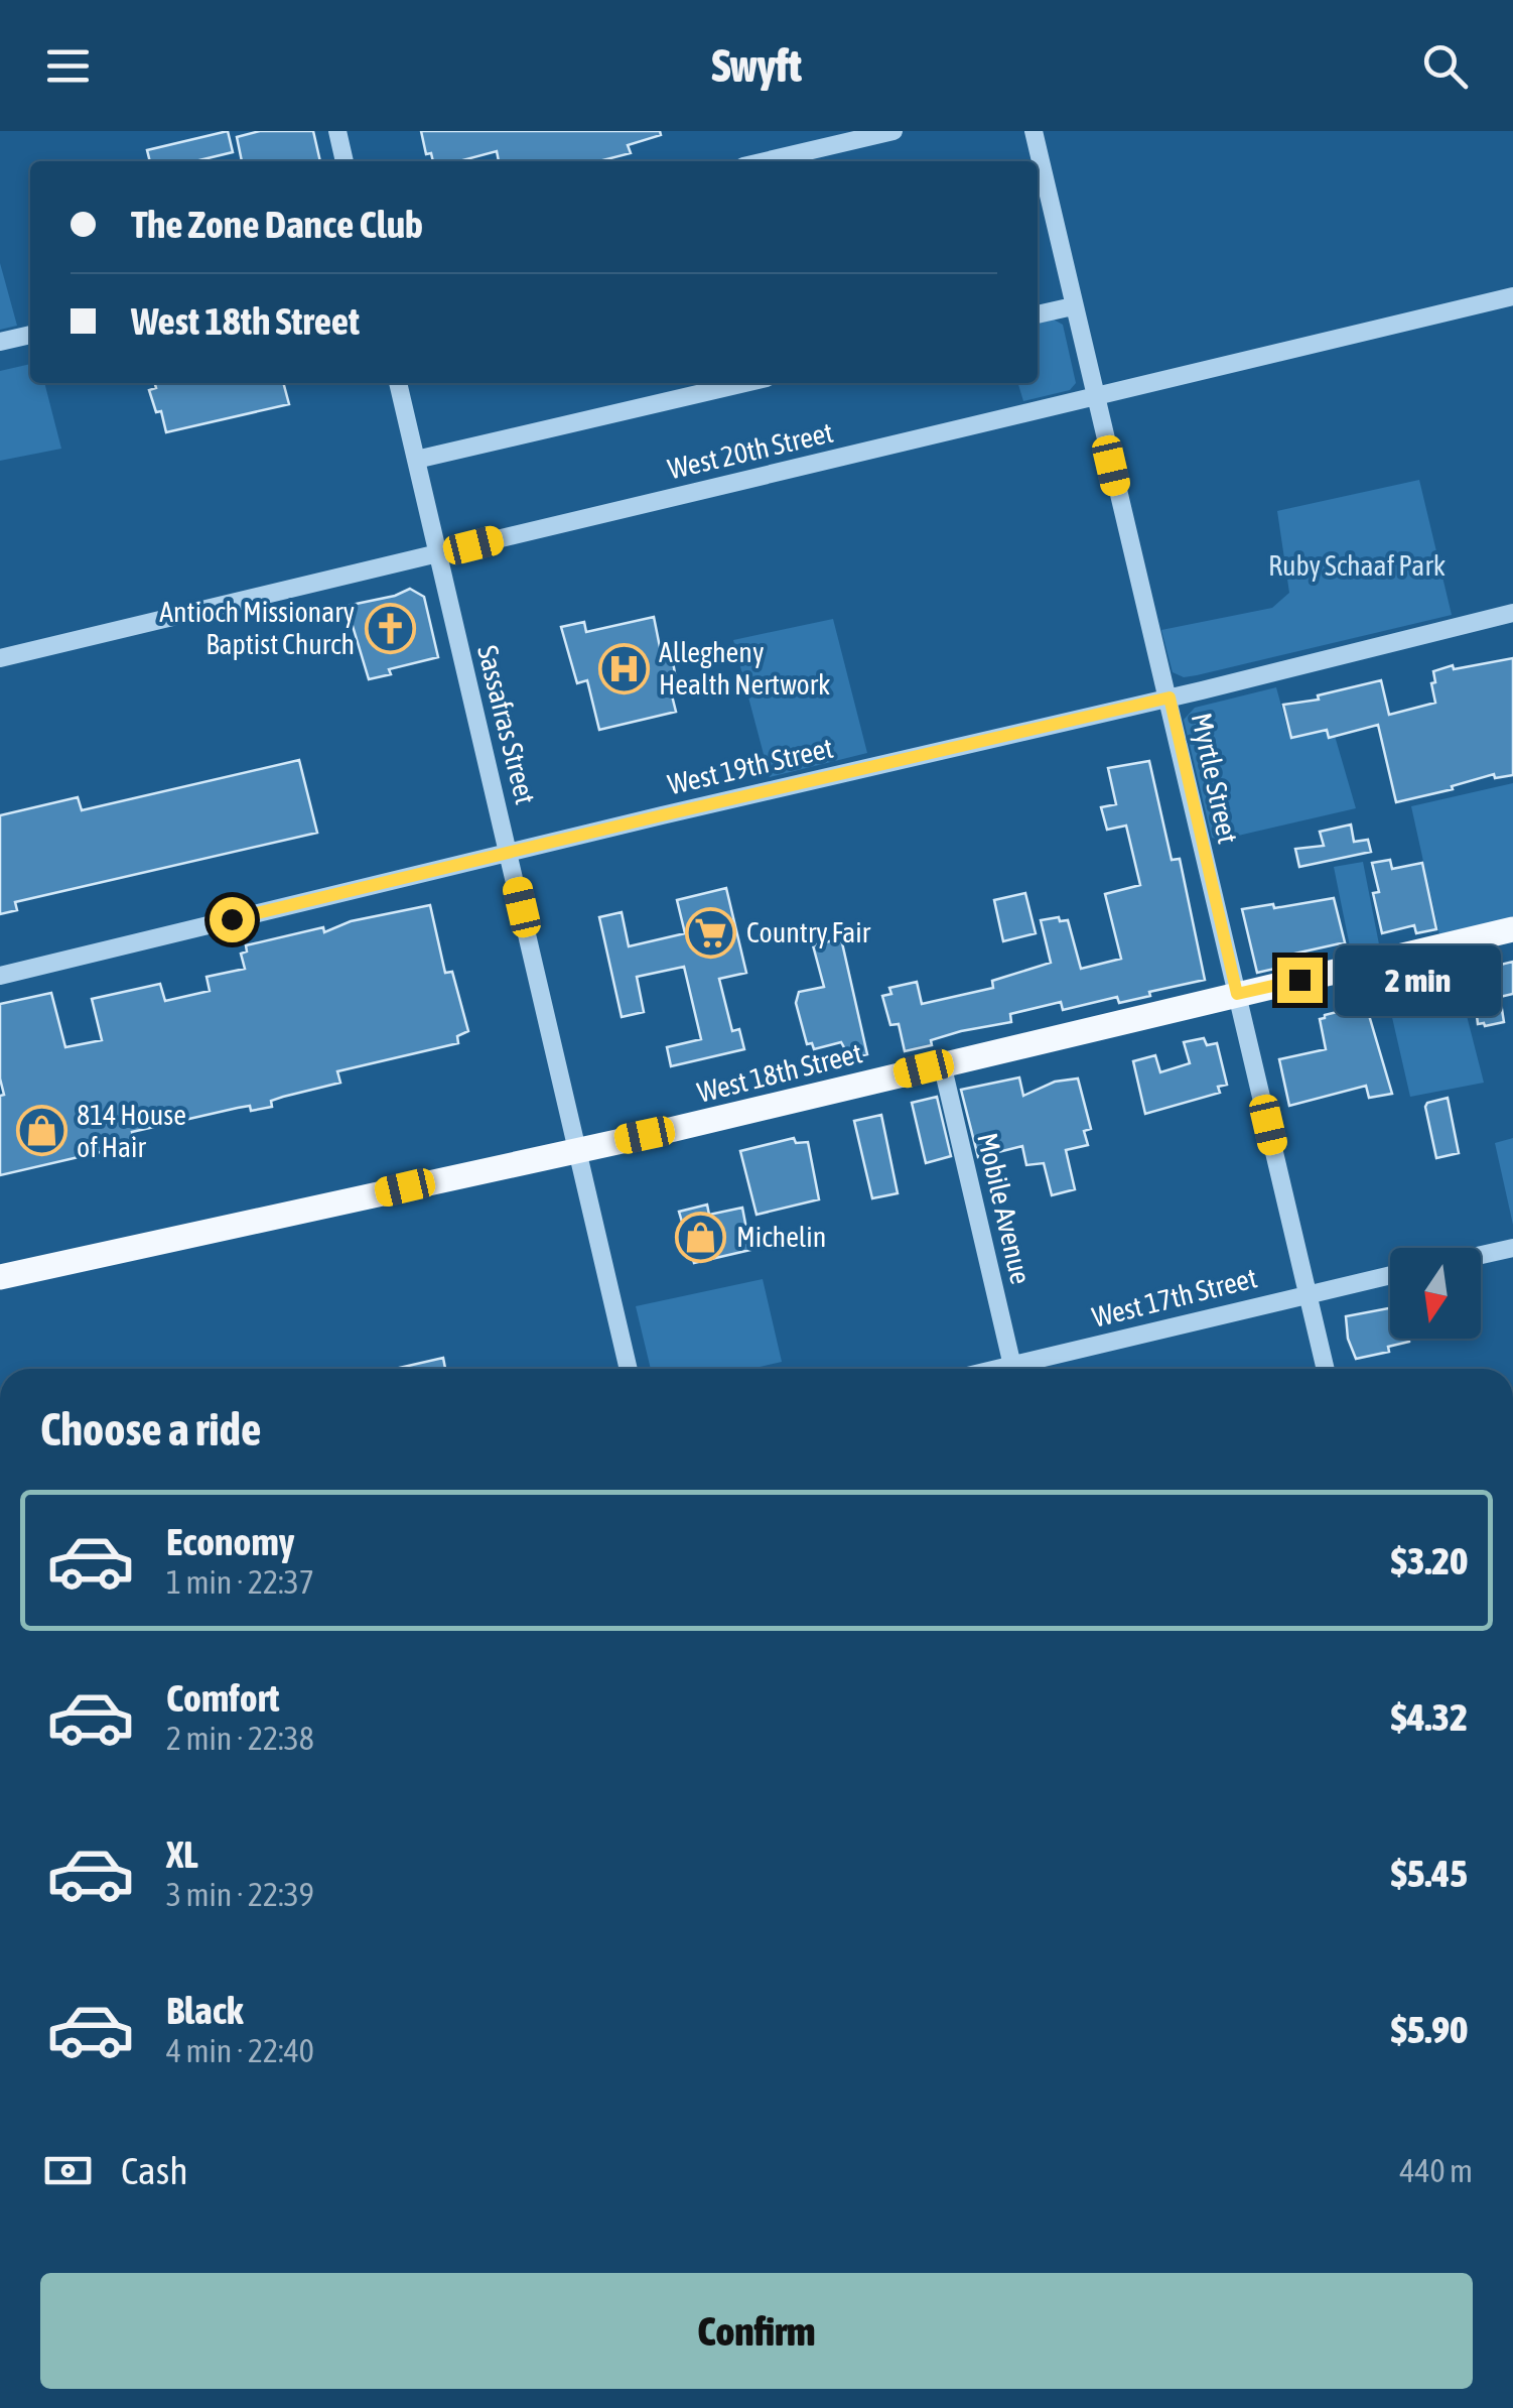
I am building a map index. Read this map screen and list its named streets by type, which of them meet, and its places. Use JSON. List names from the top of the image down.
{
  "streets": {
    "main road": ["West 18th Street"],
    "street": [
      "West 20th Street",
      "Sassafras Street",
      "West 19th Street",
      "Myrtle Street",
      "Mobile Avenue",
      "West 17th Street"
    ]
  },
  "crossings": [
    ["West 20th Street", "Sassafras Street"],
    ["West 20th Street", "Myrtle Street"],
    ["Sassafras Street", "West 19th Street"],
    ["Sassafras Street", "West 18th Street"],
    ["West 19th Street", "Myrtle Street"],
    ["Myrtle Street", "West 18th Street"],
    ["Myrtle Street", "West 17th Street"],
    ["West 18th Street", "Mobile Avenue"],
    ["Mobile Avenue", "West 17th Street"]
  ],
  "parks": ["Ruby Schaaf Park"],
  "places": {
    "church": ["Antioch Missionary Baptist Church"],
    "hospital": ["Allegheny Health Nertwork"],
    "supermarket": ["Country Fair"],
    "shop": ["814 House of Hair", "Michelin"]
  },
  "north": "bottom",
  "page": {
    "header": "Swyft",
    "banner": ["The Zone Dance Club", "West 18th Street"],
    "bubble": "2 min",
    "heading": "Choose a ride",
    "list": [
      {
        "name": "Economy",
        "note": "1 min · 22:37",
        "value": "$3.20"
      },
      {
        "name": "Comfort",
        "note": "2 min · 22:38",
        "value": "$4.32"
      },
      {
        "name": "XL",
        "note": "3 min · 22:39",
        "value": "$5.45"
      },
      {
        "name": "Black",
        "note": "4 min · 22:40",
        "value": "$5.90"
      }
    ],
    "pay": ["Cash", "440 m"],
    "buttons": "Confirm"
  }
}
